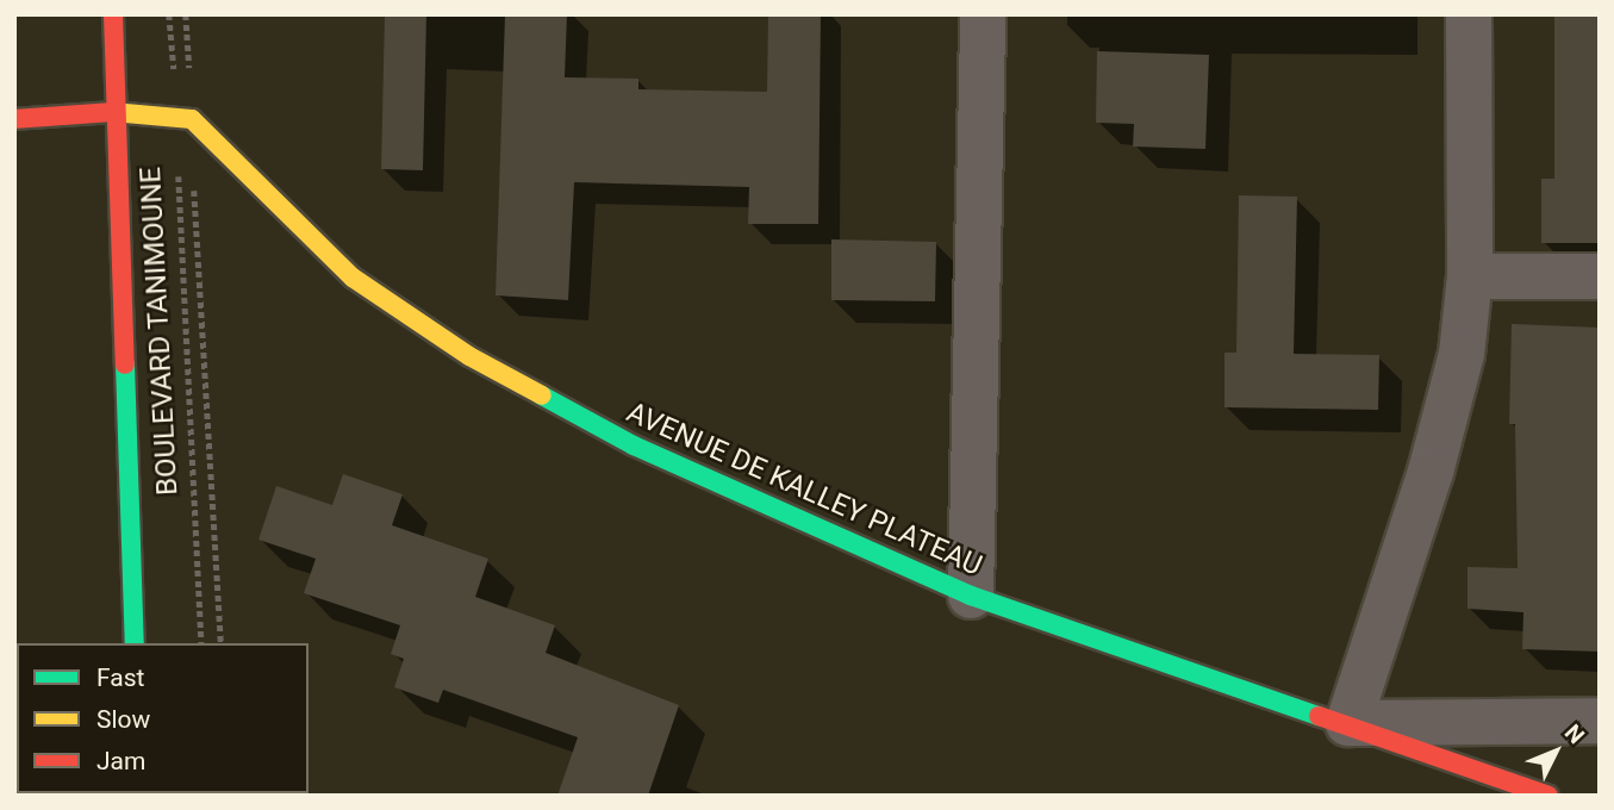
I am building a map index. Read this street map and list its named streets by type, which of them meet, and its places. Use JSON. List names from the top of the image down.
{
  "streets": {
    "street": ["BOULEVARD TANIMOUNE", "AVENUE DE KALLEY PLATEAU"]
  },
  "crossings": [
    ["BOULEVARD TANIMOUNE", "AVENUE DE KALLEY PLATEAU"]
  ],
  "legend": ["Fast", "Slow", "Jam"],
  "north": "top right"
}
